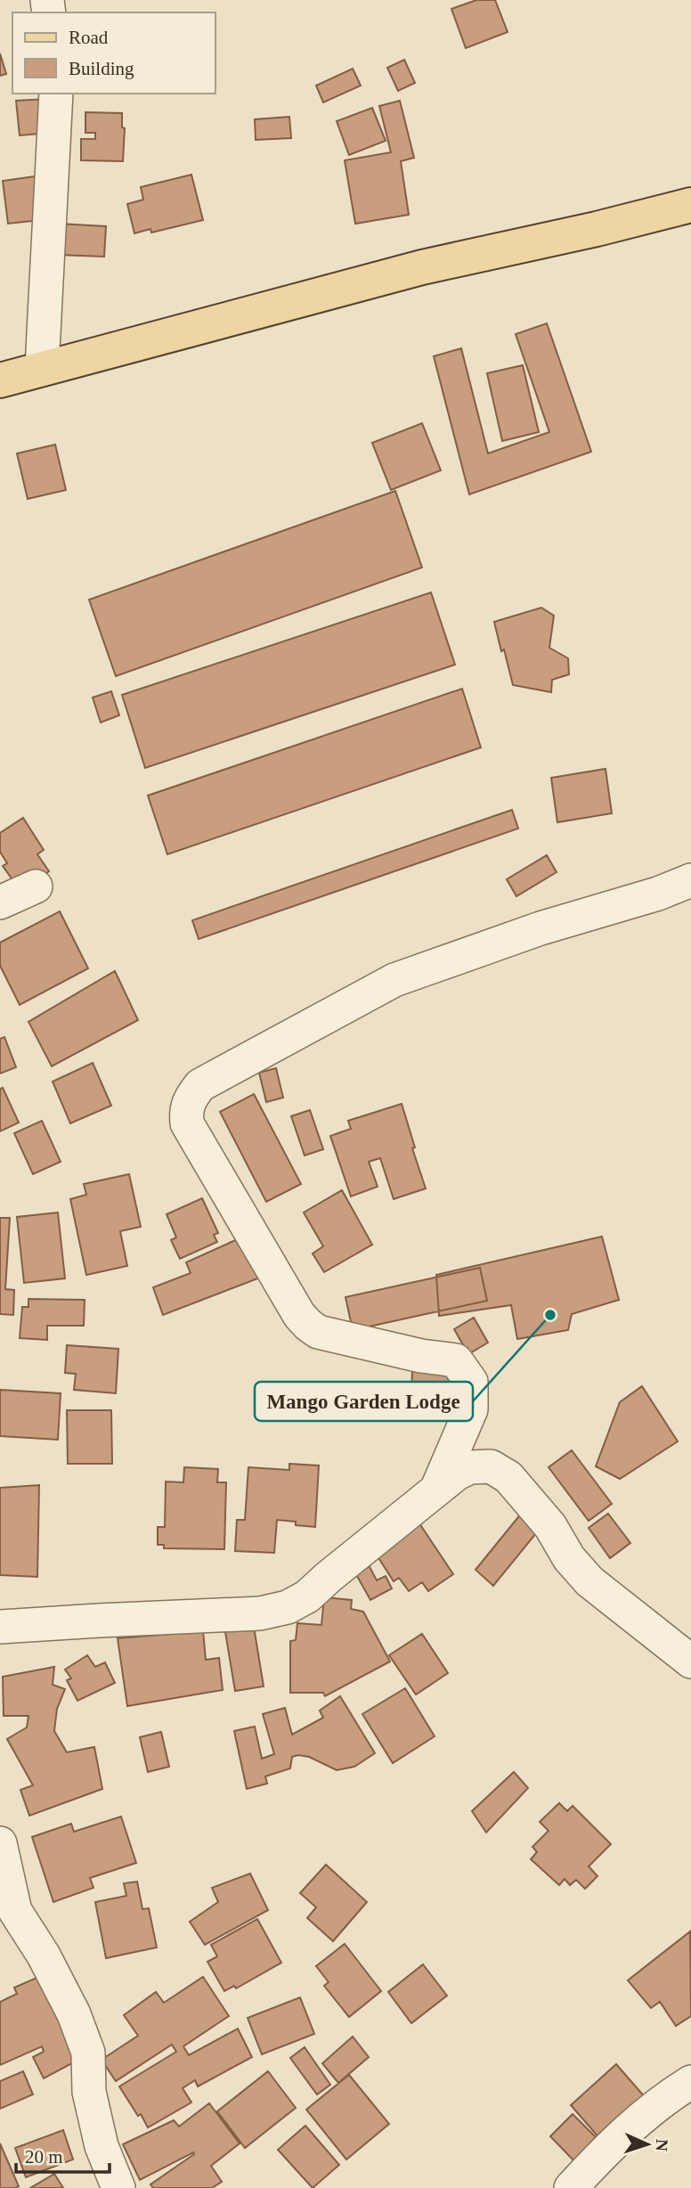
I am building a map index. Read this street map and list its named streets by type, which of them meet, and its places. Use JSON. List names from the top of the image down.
{
  "places": ["Mango Garden Lodge"],
  "legend": ["Road", "Building"],
  "scale_bar": "20 m",
  "north": "right"
}
